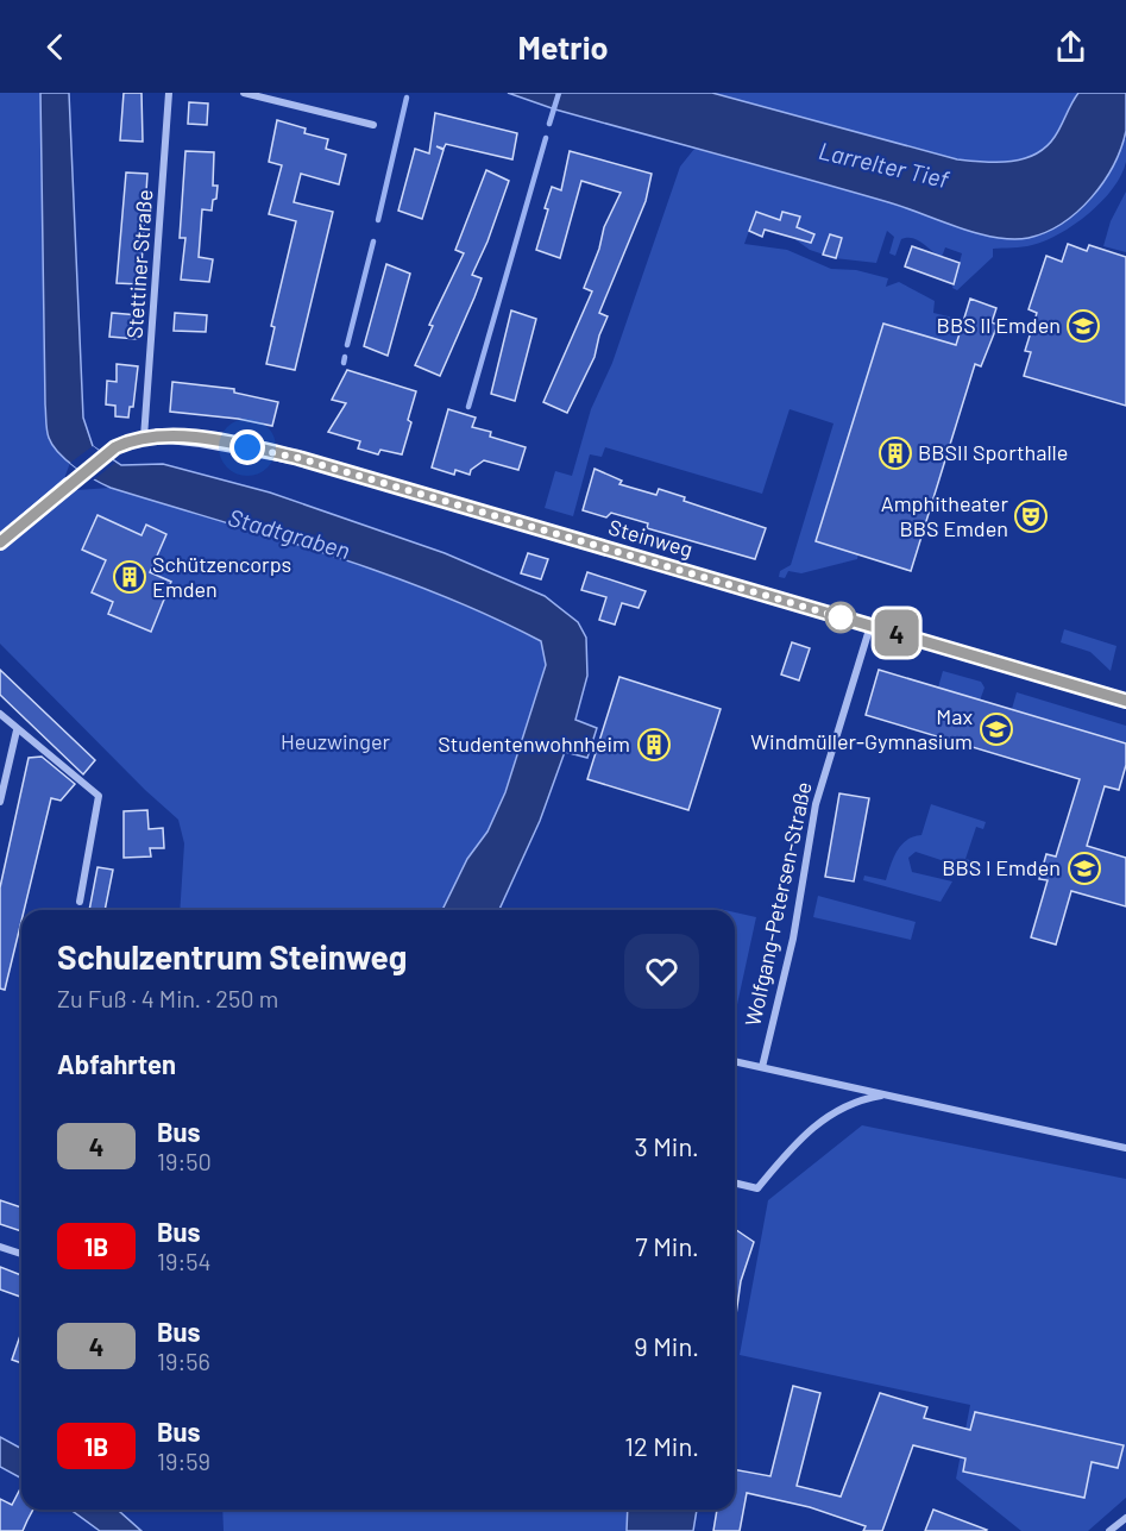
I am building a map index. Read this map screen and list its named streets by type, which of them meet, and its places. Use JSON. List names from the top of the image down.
{
  "streets": {
    "street": ["Stettiner Straße", "Steinweg", "Wolfgang-Petersen-Straße"]
  },
  "crossings": [
    ["Stettiner Straße", "Steinweg"],
    ["Steinweg", "Wolfgang-Petersen-Straße"]
  ],
  "water": ["Larrelter Tief", "Stadtgraben"],
  "parks": ["Heuzwinger"],
  "places": {
    "school or university": ["BBS II Emden", "Max Windmüller-Gymnasium", "BBS I Emden"],
    "building": ["BBSII Sporthalle", "Schützencorps Emden", "Studentenwohnheim"],
    "theatre": ["Amphitheater BBS Emden"]
  },
  "lines": ["bus line 4"],
  "page": {
    "header": "Metrio",
    "on_map": "4",
    "heading": [
      ["Schulzentrum Steinweg", "Zu Fuß · 4 Min. · 250 m"],
      "Abfahrten"
    ],
    "list": [
      {
        "mark": "4",
        "name": "Bus",
        "note": "19:50",
        "value": "3 Min."
      },
      {
        "mark": "1B",
        "name": "Bus",
        "note": "19:54",
        "value": "7 Min."
      },
      {
        "mark": "4",
        "name": "Bus",
        "note": "19:56",
        "value": "9 Min."
      },
      {
        "mark": "1B",
        "name": "Bus",
        "note": "19:59",
        "value": "12 Min."
      }
    ]
  }
}
